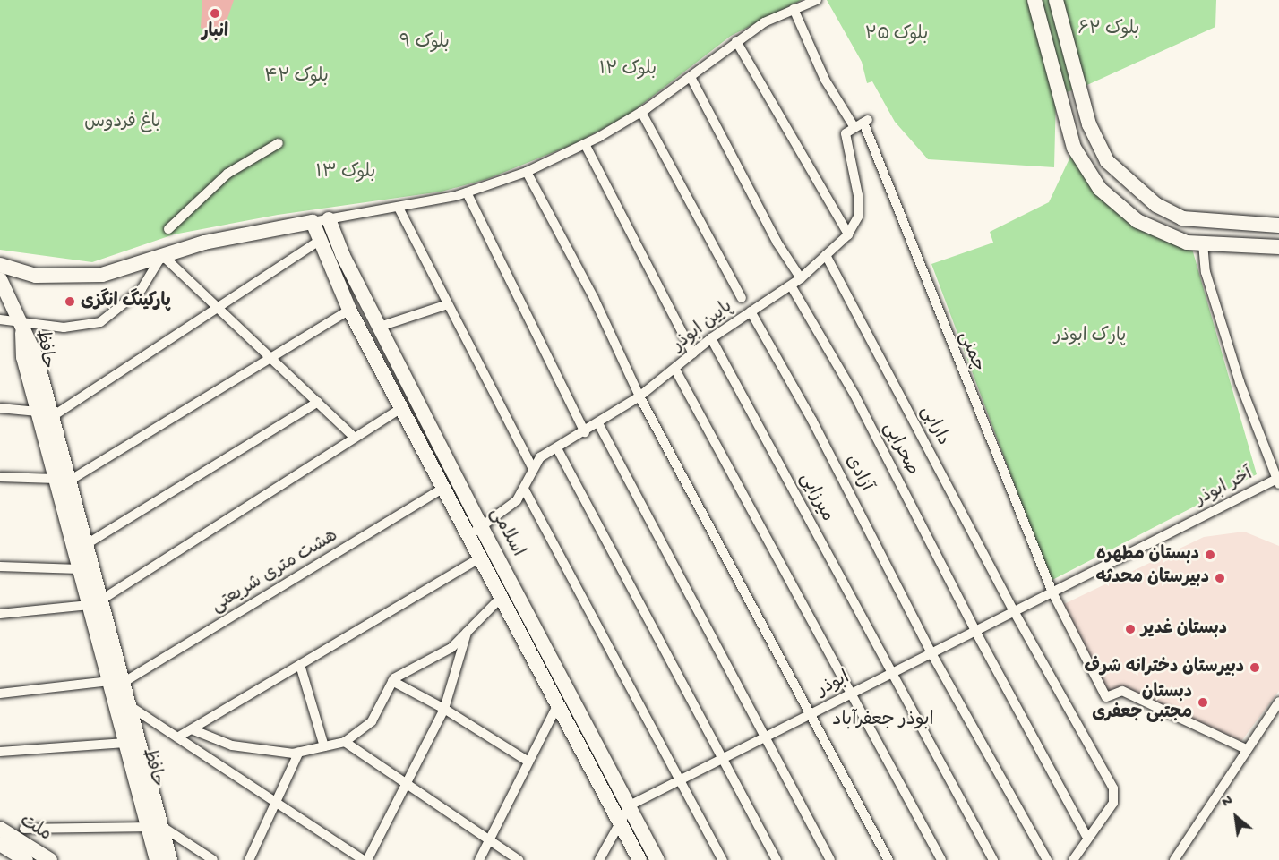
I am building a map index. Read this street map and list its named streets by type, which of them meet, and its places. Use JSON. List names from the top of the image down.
{
  "streets": {
    "street": [
      "پایین ابوذر",
      "حافظ",
      "چمنی",
      "دارابی",
      "صحرایی",
      "آزادی",
      "آخر ابوذر",
      "میرزایی",
      "اسلامی",
      "هشت متری شریعتی",
      "ابوذر",
      "ملت"
    ]
  },
  "crossings": [
    ["پایین ابوذر", "چمنی"],
    ["پایین ابوذر", "دارابی"],
    ["پایین ابوذر", "صحرایی"],
    ["پایین ابوذر", "آزادی"],
    ["پایین ابوذر", "میرزایی"],
    ["حافظ", "هشت متری شریعتی"],
    ["چمنی", "آخر ابوذر"],
    ["چمنی", "ابوذر"],
    ["دارابی", "صحرایی"],
    ["دارابی", "ابوذر"],
    ["صحرایی", "ابوذر"],
    ["آزادی", "ابوذر"],
    ["آخر ابوذر", "ابوذر"],
    ["میرزایی", "ابوذر"],
    ["اسلامی", "هشت متری شریعتی"],
    ["اسلامی", "ابوذر"]
  ],
  "districts": ["ابوذر جعفرآباد"],
  "parks": [
    "بلوک ۶۲",
    "بلوک ۲۵",
    "بلوک ۹",
    "بلوک ۱۲",
    "بلوک ۴۲",
    "باغ فردوس",
    "بلوک ۱۳",
    "پارک ابوذر"
  ],
  "places": [
    "انبار",
    "پارکینگ انگزی",
    "دبستان مطهره",
    "دبیرستان محدثه",
    "دبستان غدیر",
    "دبیرستان دخترانه شرف",
    "دبستان مجتبی جعفری"
  ],
  "north": "top left"
}
